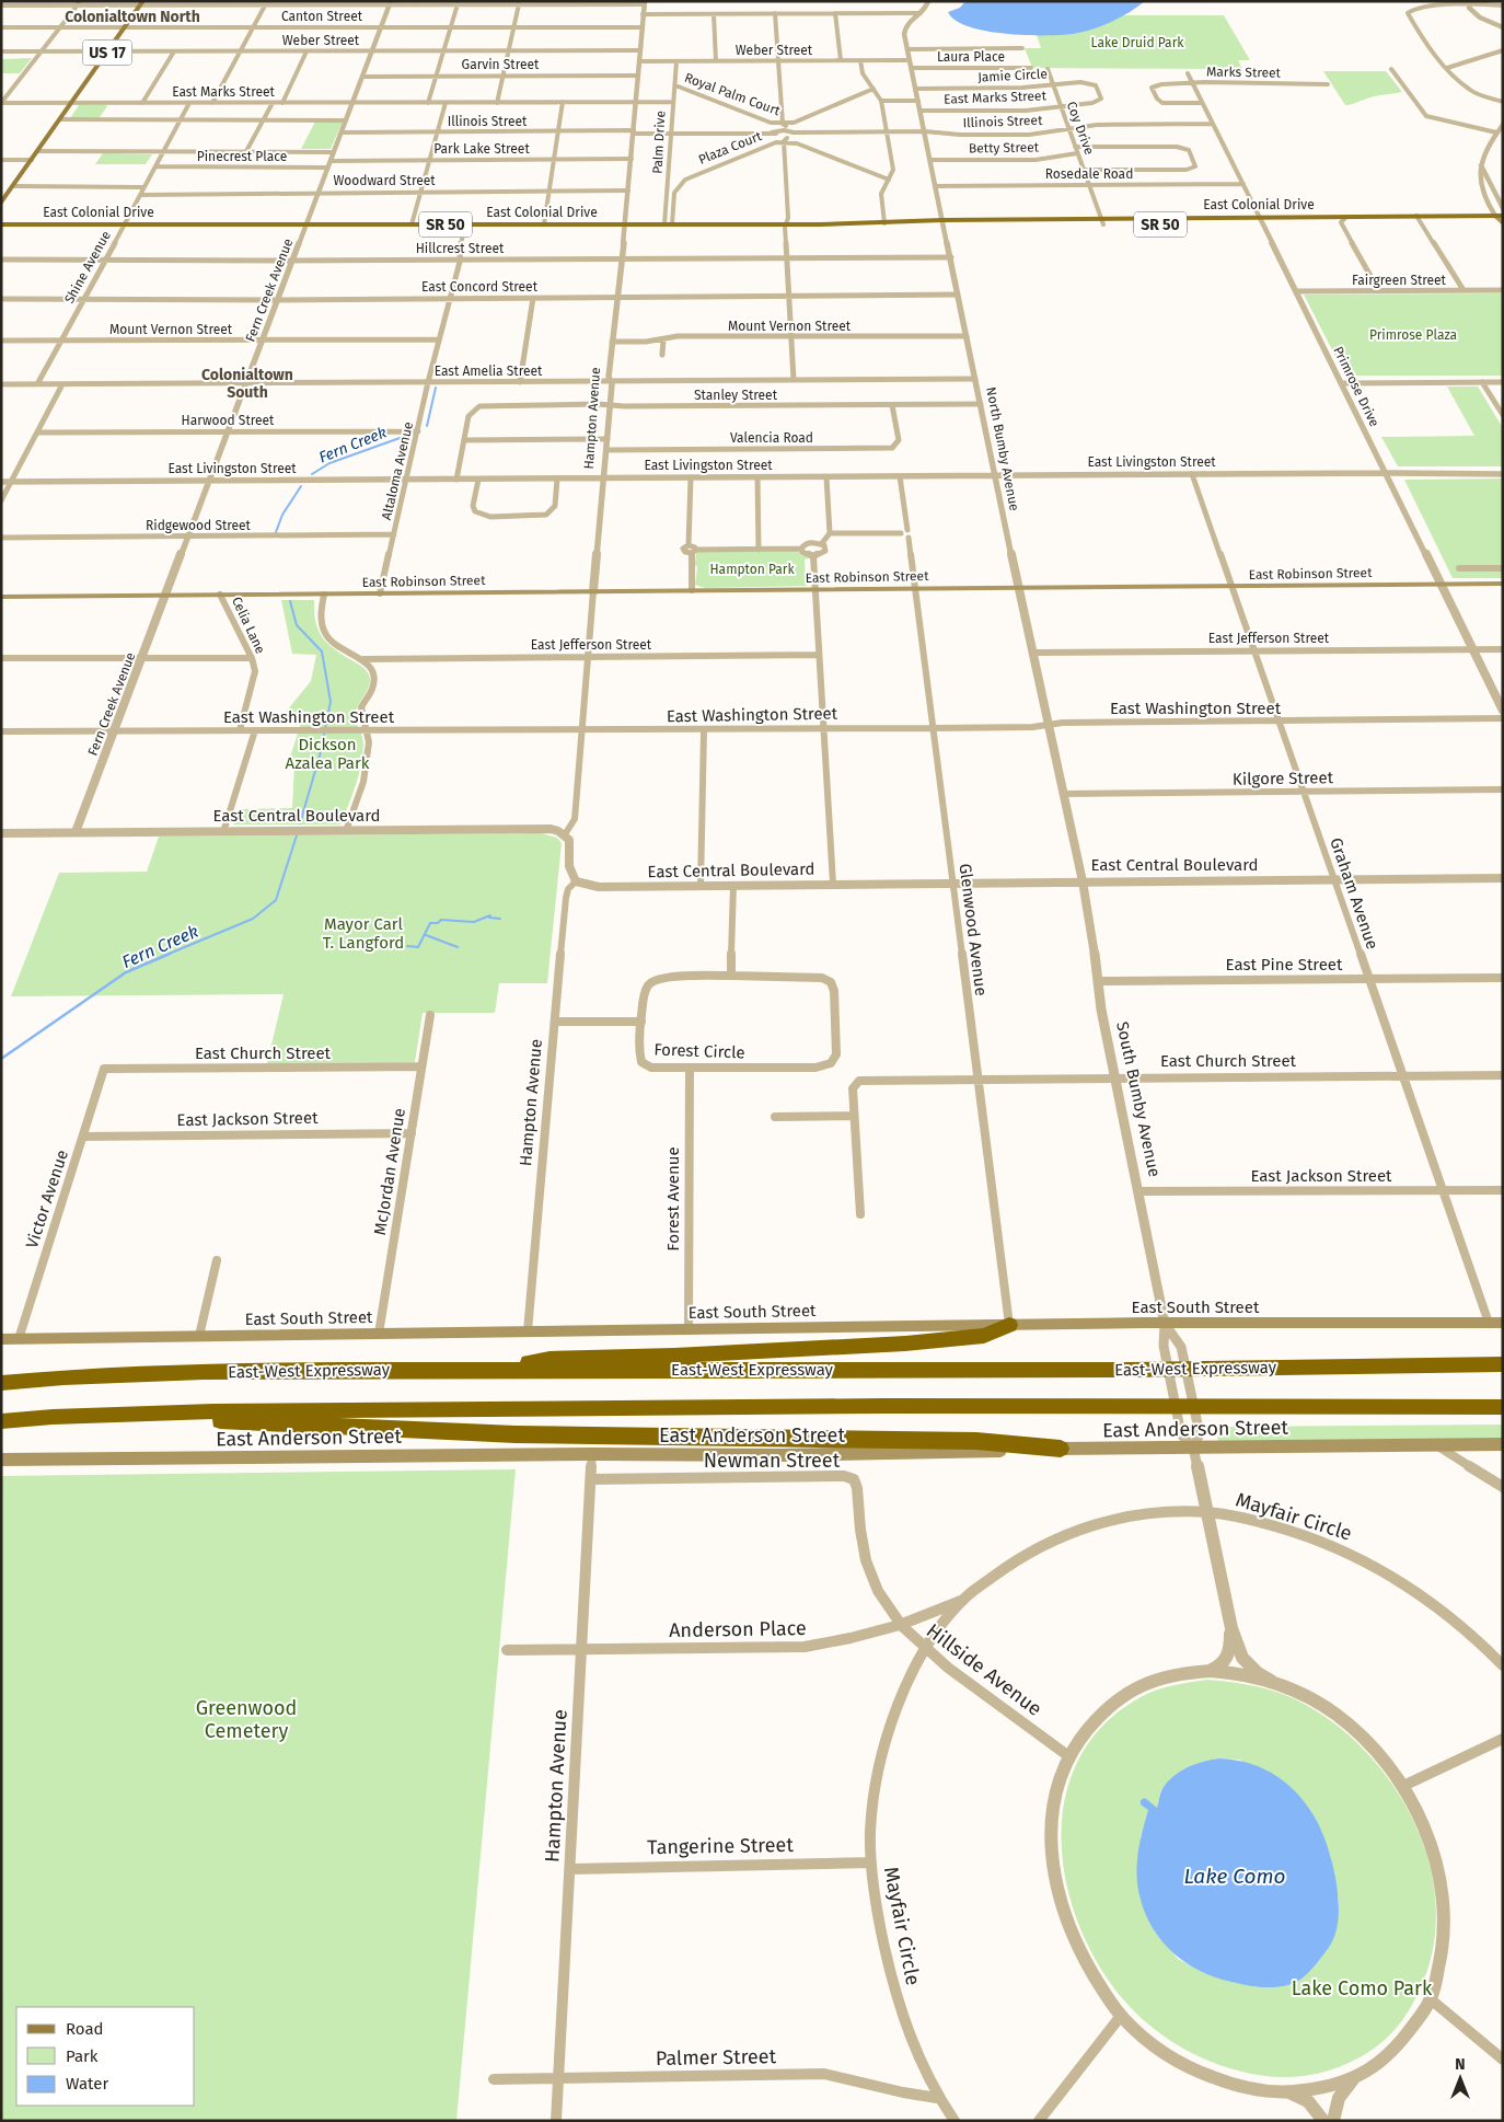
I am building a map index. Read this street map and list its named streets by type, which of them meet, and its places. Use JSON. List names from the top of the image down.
{
  "streets": {
    "highway": ["East Colonial Drive", "SR 50", "East-West Expressway"],
    "main road": [
      "US 17",
      "East Robinson Street",
      "East South Street",
      "East Anderson Street"
    ],
    "street": [
      "Canton Street",
      "Weber Street",
      "Laura Place",
      "Garvin Street",
      "Marks Street",
      "Jamie Circle",
      "East Marks Street",
      "Royal Palm Court",
      "Illinois Street",
      "Coy Drive",
      "Palm Drive",
      "Plaza Court",
      "Betty Street",
      "Park Lake Street",
      "Pinecrest Place",
      "Rosedale Road",
      "Woodward Street",
      "Hillcrest Street",
      "Shine Avenue",
      "Fairgreen Street",
      "East Concord Street",
      "Fern Creek Avenue",
      "Mount Vernon Street",
      "East Amelia Street",
      "Primrose Drive",
      "Stanley Street",
      "Hampton Avenue",
      "Harwood Street",
      "Valencia Road",
      "North Bumby Avenue",
      "East Livingston Street",
      "Altaloma Avenue",
      "Ridgewood Street",
      "Celia Lane",
      "East Jefferson Street",
      "East Washington Street",
      "Kilgore Street",
      "East Central Boulevard",
      "Graham Avenue",
      "Glenwood Avenue",
      "East Pine Street",
      "Forest Circle",
      "East Church Street",
      "South Bumby Avenue",
      "East Jackson Street",
      "McJordan Avenue",
      "Victor Avenue",
      "Forest Avenue",
      "Newman Street",
      "Mayfair Circle",
      "Anderson Place",
      "Hillside Avenue",
      "Tangerine Street",
      "Palmer Street"
    ]
  },
  "crossings": [
    ["Canton Street", "US 17"],
    ["Canton Street", "Fern Creek Avenue"],
    ["Canton Street", "Hampton Avenue"],
    ["Weber Street", "US 17"],
    ["Weber Street", "Palm Drive"],
    ["Weber Street", "Fern Creek Avenue"],
    ["Weber Street", "Hampton Avenue"],
    ["Weber Street", "North Bumby Avenue"],
    ["US 17", "East Marks Street"],
    ["Laura Place", "North Bumby Avenue"],
    ["Garvin Street", "Fern Creek Avenue"],
    ["Garvin Street", "Hampton Avenue"],
    ["Marks Street", "Primrose Drive"],
    ["Jamie Circle", "East Marks Street"],
    ["Jamie Circle", "Coy Drive"],
    ["Jamie Circle", "North Bumby Avenue"],
    ["East Marks Street", "Coy Drive"],
    ["East Marks Street", "Shine Avenue"],
    ["East Marks Street", "Fern Creek Avenue"],
    ["East Marks Street", "North Bumby Avenue"],
    ["Royal Palm Court", "Palm Drive"],
    ["Royal Palm Court", "Plaza Court"],
    ["Illinois Street", "Coy Drive"],
    ["Illinois Street", "Palm Drive"],
    ["Illinois Street", "Fern Creek Avenue"],
    ["Illinois Street", "Primrose Drive"],
    ["Illinois Street", "Hampton Avenue"],
    ["Illinois Street", "North Bumby Avenue"],
    ["Coy Drive", "Betty Street"],
    ["Coy Drive", "Rosedale Road"],
    ["Coy Drive", "East Colonial Drive"],
    ["Palm Drive", "Plaza Court"],
    ["Palm Drive", "East Colonial Drive"],
    ["Betty Street", "North Bumby Avenue"],
    ["Park Lake Street", "Fern Creek Avenue"],
    ["Park Lake Street", "Hampton Avenue"],
    ["Pinecrest Place", "Shine Avenue"],
    ["Pinecrest Place", "Fern Creek Avenue"],
    ["Rosedale Road", "Primrose Drive"],
    ["Rosedale Road", "North Bumby Avenue"],
    ["Woodward Street", "Shine Avenue"],
    ["Woodward Street", "Fern Creek Avenue"],
    ["Woodward Street", "Hampton Avenue"],
    ["East Colonial Drive", "Shine Avenue"],
    ["East Colonial Drive", "Fern Creek Avenue"],
    ["East Colonial Drive", "Primrose Drive"],
    ["East Colonial Drive", "Hampton Avenue"],
    ["East Colonial Drive", "North Bumby Avenue"],
    ["East Colonial Drive", "Altaloma Avenue"],
    ["Hillcrest Street", "Shine Avenue"],
    ["Hillcrest Street", "Fern Creek Avenue"],
    ["Hillcrest Street", "Hampton Avenue"],
    ["Hillcrest Street", "North Bumby Avenue"],
    ["Hillcrest Street", "Altaloma Avenue"],
    ["Shine Avenue", "East Concord Street"],
    ["Shine Avenue", "Mount Vernon Street"],
    ["Shine Avenue", "East Amelia Street"],
    ["Fairgreen Street", "Primrose Drive"],
    ["East Concord Street", "Fern Creek Avenue"],
    ["East Concord Street", "Hampton Avenue"],
    ["East Concord Street", "North Bumby Avenue"],
    ["East Concord Street", "Altaloma Avenue"],
    ["Fern Creek Avenue", "Mount Vernon Street"],
    ["Fern Creek Avenue", "East Amelia Street"],
    ["Fern Creek Avenue", "Harwood Street"],
    ["Fern Creek Avenue", "East Livingston Street"],
    ["Fern Creek Avenue", "Ridgewood Street"],
    ["Fern Creek Avenue", "East Robinson Street"],
    ["Fern Creek Avenue", "East Washington Street"],
    ["Fern Creek Avenue", "East Central Boulevard"],
    ["Mount Vernon Street", "Hampton Avenue"],
    ["Mount Vernon Street", "North Bumby Avenue"],
    ["Mount Vernon Street", "Altaloma Avenue"],
    ["East Amelia Street", "Hampton Avenue"],
    ["East Amelia Street", "North Bumby Avenue"],
    ["East Amelia Street", "Altaloma Avenue"],
    ["Primrose Drive", "East Livingston Street"],
    ["Primrose Drive", "East Robinson Street"],
    ["Primrose Drive", "East Jefferson Street"],
    ["Stanley Street", "Hampton Avenue"],
    ["Stanley Street", "Valencia Road"],
    ["Stanley Street", "North Bumby Avenue"],
    ["Hampton Avenue", "Valencia Road"],
    ["Hampton Avenue", "East Livingston Street"],
    ["Hampton Avenue", "East Robinson Street"],
    ["Hampton Avenue", "East Jefferson Street"],
    ["Hampton Avenue", "East Washington Street"],
    ["Hampton Avenue", "East Central Boulevard"],
    ["Hampton Avenue", "East South Street"],
    ["Hampton Avenue", "East Anderson Street"],
    ["Hampton Avenue", "Newman Street"],
    ["Hampton Avenue", "Anderson Place"],
    ["Hampton Avenue", "Tangerine Street"],
    ["Hampton Avenue", "Palmer Street"],
    ["Harwood Street", "Altaloma Avenue"],
    ["North Bumby Avenue", "East Livingston Street"],
    ["North Bumby Avenue", "East Robinson Street"],
    ["North Bumby Avenue", "East Jefferson Street"],
    ["North Bumby Avenue", "East Washington Street"],
    ["North Bumby Avenue", "Kilgore Street"],
    ["North Bumby Avenue", "East Central Boulevard"],
    ["North Bumby Avenue", "South Bumby Avenue"],
    ["East Livingston Street", "Altaloma Avenue"],
    ["East Livingston Street", "Graham Avenue"],
    ["Altaloma Avenue", "Ridgewood Street"],
    ["Altaloma Avenue", "East Robinson Street"],
    ["East Robinson Street", "Celia Lane"],
    ["East Robinson Street", "Graham Avenue"],
    ["East Robinson Street", "Glenwood Avenue"],
    ["Celia Lane", "East Washington Street"],
    ["East Jefferson Street", "Graham Avenue"],
    ["East Washington Street", "Graham Avenue"],
    ["East Washington Street", "Glenwood Avenue"],
    ["Kilgore Street", "Graham Avenue"],
    ["East Central Boulevard", "Graham Avenue"],
    ["East Central Boulevard", "Glenwood Avenue"],
    ["East Central Boulevard", "South Bumby Avenue"],
    ["Graham Avenue", "East Pine Street"],
    ["Graham Avenue", "East Church Street"],
    ["Graham Avenue", "East Jackson Street"],
    ["Graham Avenue", "East South Street"],
    ["Glenwood Avenue", "East Church Street"],
    ["Glenwood Avenue", "East South Street"],
    ["East Pine Street", "South Bumby Avenue"],
    ["Forest Circle", "Forest Avenue"],
    ["East Church Street", "South Bumby Avenue"],
    ["East Church Street", "McJordan Avenue"],
    ["East Church Street", "Victor Avenue"],
    ["South Bumby Avenue", "East Jackson Street"],
    ["South Bumby Avenue", "East South Street"],
    ["South Bumby Avenue", "East Anderson Street"],
    ["South Bumby Avenue", "Mayfair Circle"],
    ["East Jackson Street", "McJordan Avenue"],
    ["East Jackson Street", "Victor Avenue"],
    ["McJordan Avenue", "East South Street"],
    ["Victor Avenue", "East South Street"],
    ["Forest Avenue", "East South Street"],
    ["Newman Street", "Hillside Avenue"],
    ["Mayfair Circle", "Anderson Place"],
    ["Mayfair Circle", "Hillside Avenue"],
    ["Mayfair Circle", "Tangerine Street"],
    ["Mayfair Circle", "Palmer Street"],
    ["Anderson Place", "Hillside Avenue"]
  ],
  "districts": ["Colonialtown North", "Colonialtown South"],
  "water": ["Fern Creek", "Lake Como"],
  "parks": [
    "Lake Druid Park",
    "Primrose Plaza",
    "Hampton Park",
    "Dickson Azalea Park",
    "Mayor Carl T. Langford",
    "Greenwood Cemetery",
    "Lake Como Park"
  ],
  "legend": ["Road", "Park", "Water"],
  "north": "top"
}
